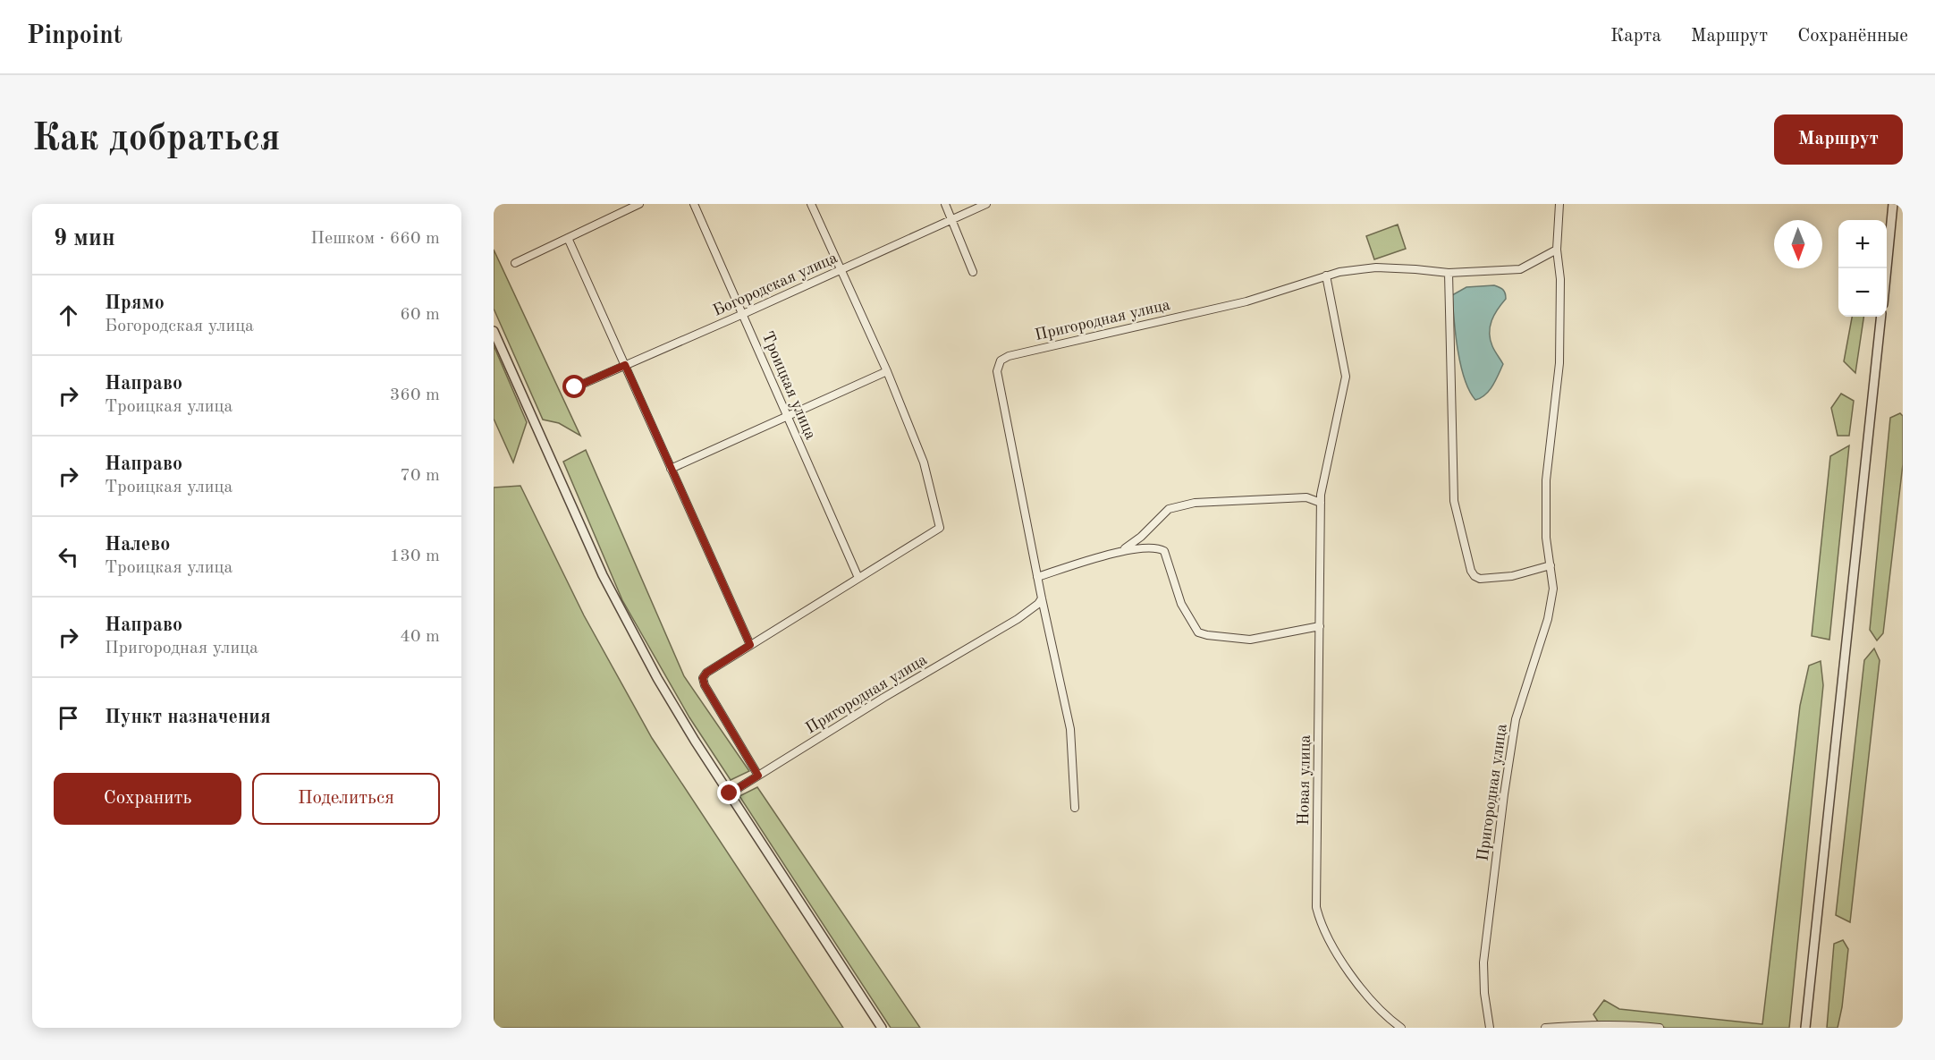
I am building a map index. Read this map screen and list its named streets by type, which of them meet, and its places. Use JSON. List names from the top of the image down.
{
  "streets": {
    "street": [
      "Богородская улица",
      "Пригородная улица",
      "Троицкая улица",
      "Новая улица"
    ]
  },
  "crossings": [
    ["Богородская улица", "Троицкая улица"],
    ["Пригородная улица", "Новая улица"]
  ],
  "north": "bottom",
  "page": {
    "header": "Pinpoint",
    "nav": ["Карта", "Маршрут", "Сохранённые"],
    "buttons": [
      "Маршрут",
      ["Сохранить", "Поделиться"]
    ],
    "title": "Как добраться",
    "heading": ["9 мин", "Пешком · 660 m"],
    "map_buttons": ["+", "−"],
    "list": [
      ["Прямо", "Богородская улица", "60 m"],
      ["Направо", "Троицкая улица", "360 m"],
      ["Направо", "Троицкая улица", "70 m"],
      ["Налево", "Троицкая улица", "130 m"],
      ["Направо", "Пригородная улица", "40 m"],
      "Пункт назначения"
    ]
  }
}
